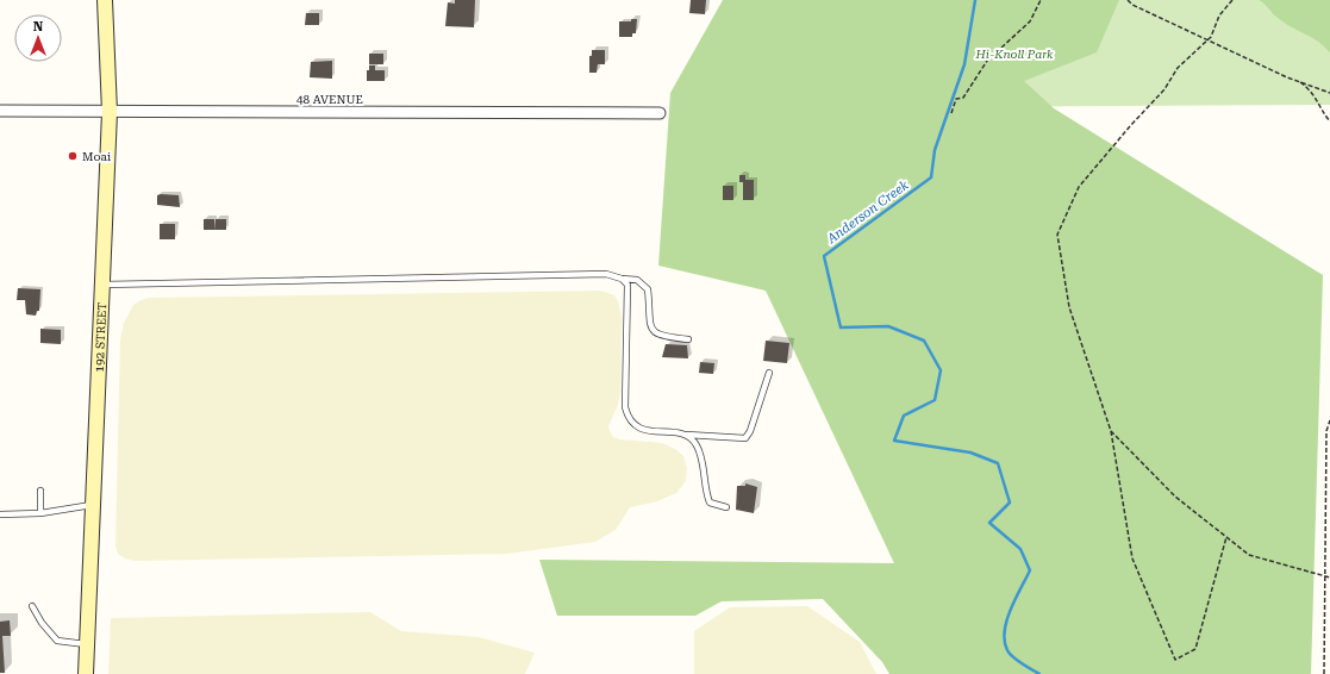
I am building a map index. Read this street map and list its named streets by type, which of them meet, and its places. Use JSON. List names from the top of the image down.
{
  "streets": {
    "main road": ["192 STREET"],
    "street": ["48 AVENUE"]
  },
  "crossings": [
    ["48 AVENUE", "192 STREET"]
  ],
  "water": ["Anderson Creek"],
  "parks": ["Hi-Knoll Park"],
  "places": ["Moai"],
  "north": "top"
}
